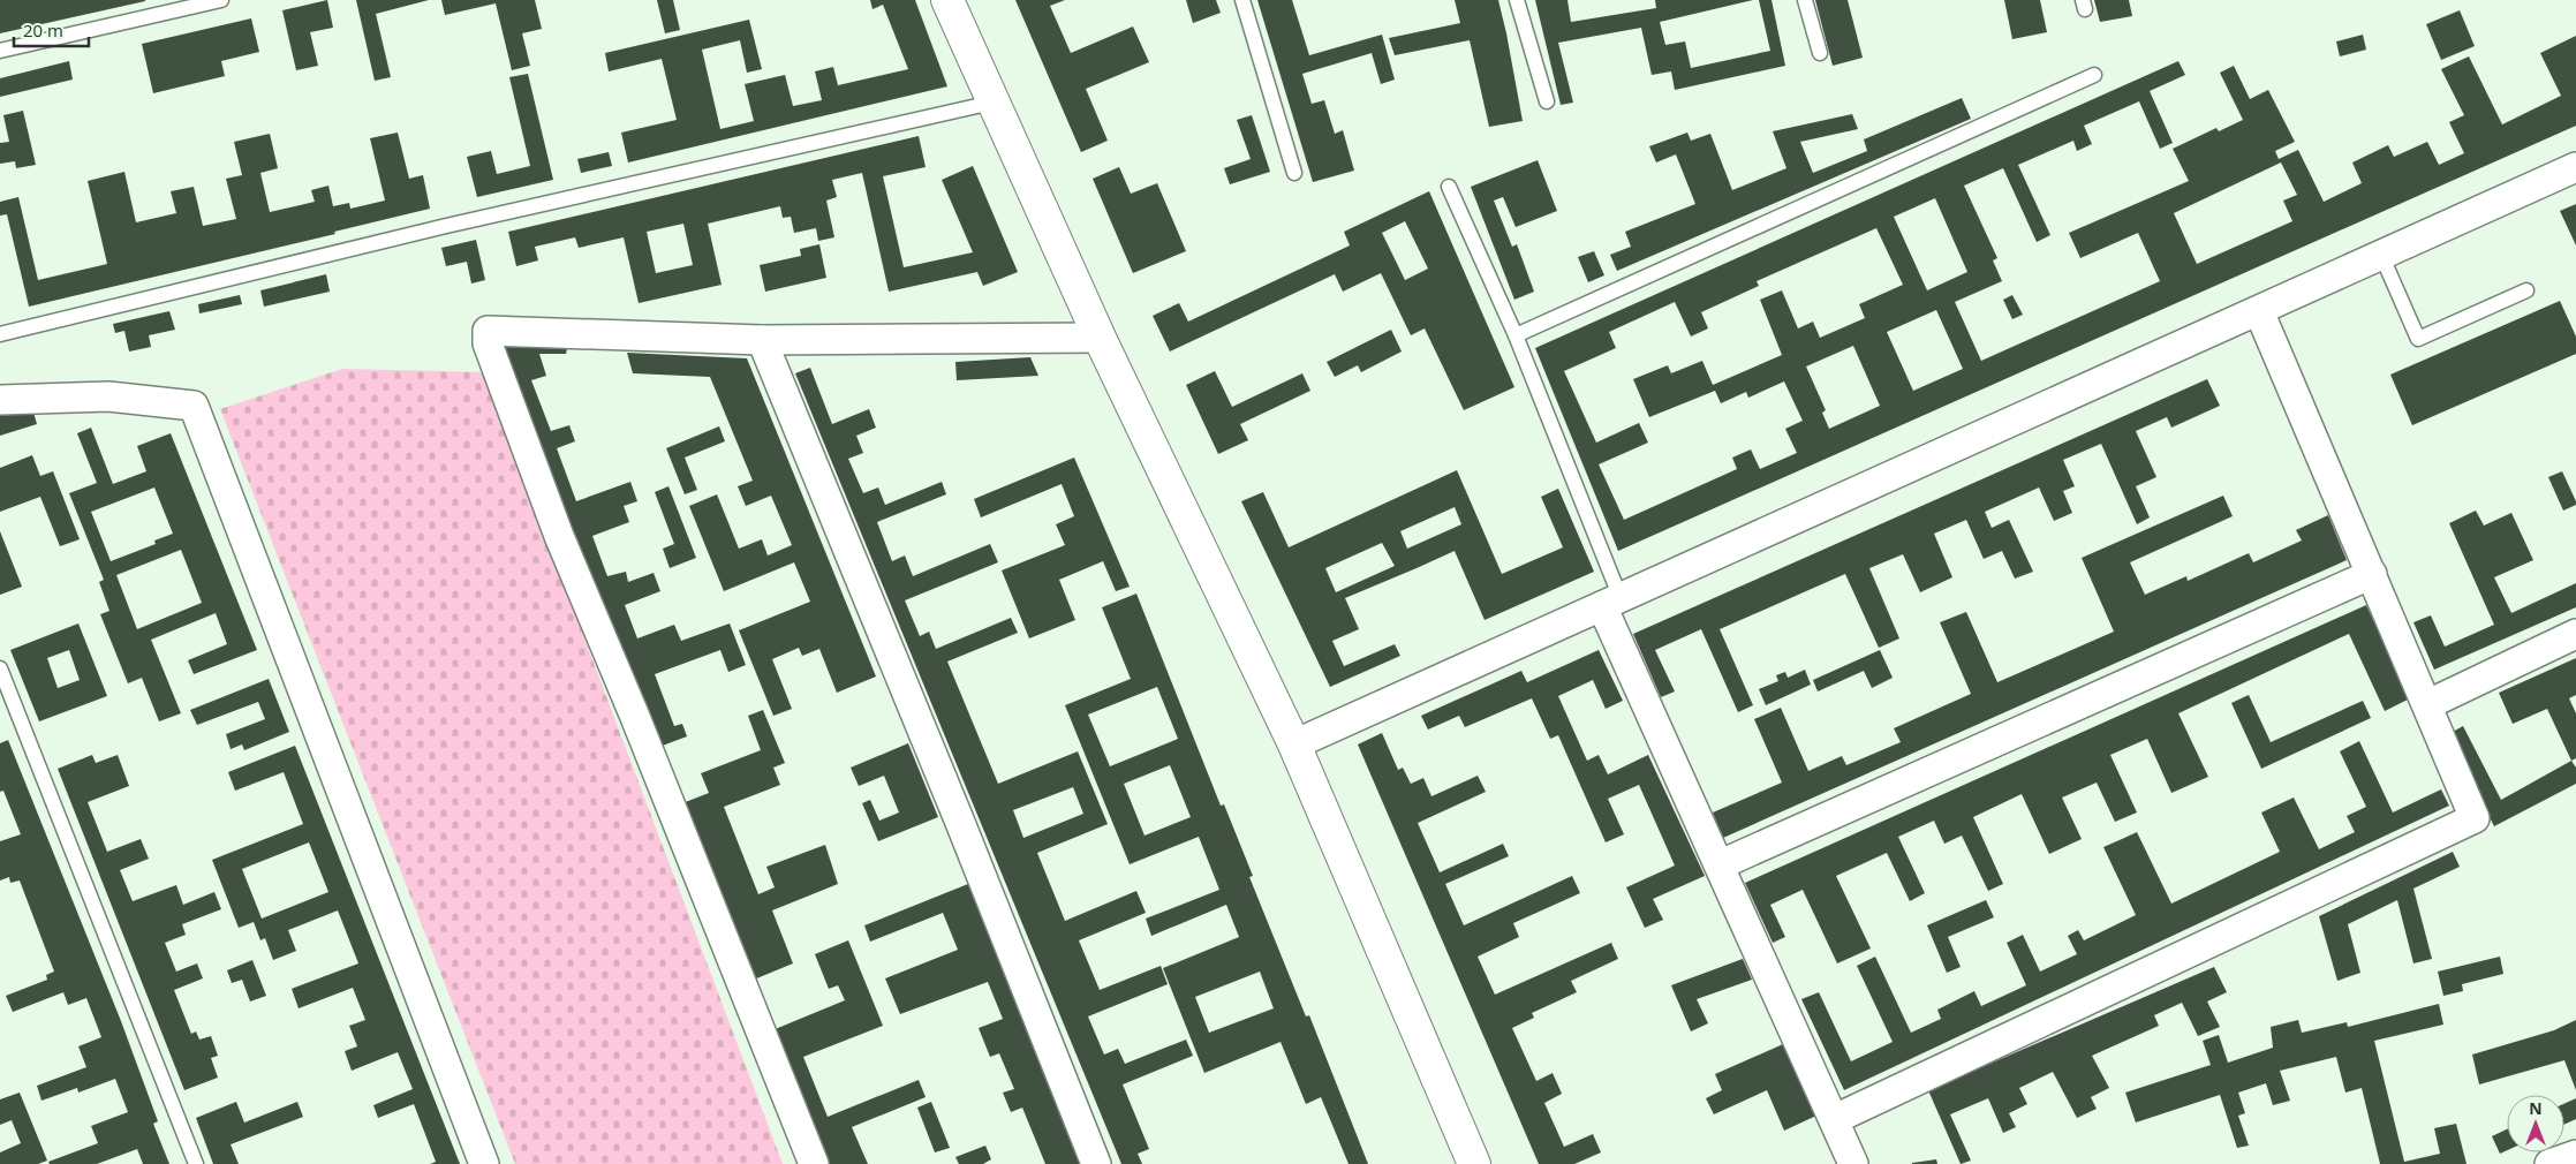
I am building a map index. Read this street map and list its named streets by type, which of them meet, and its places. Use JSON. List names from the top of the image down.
{
  "scale_bar": "20 m",
  "north": "top"
}
